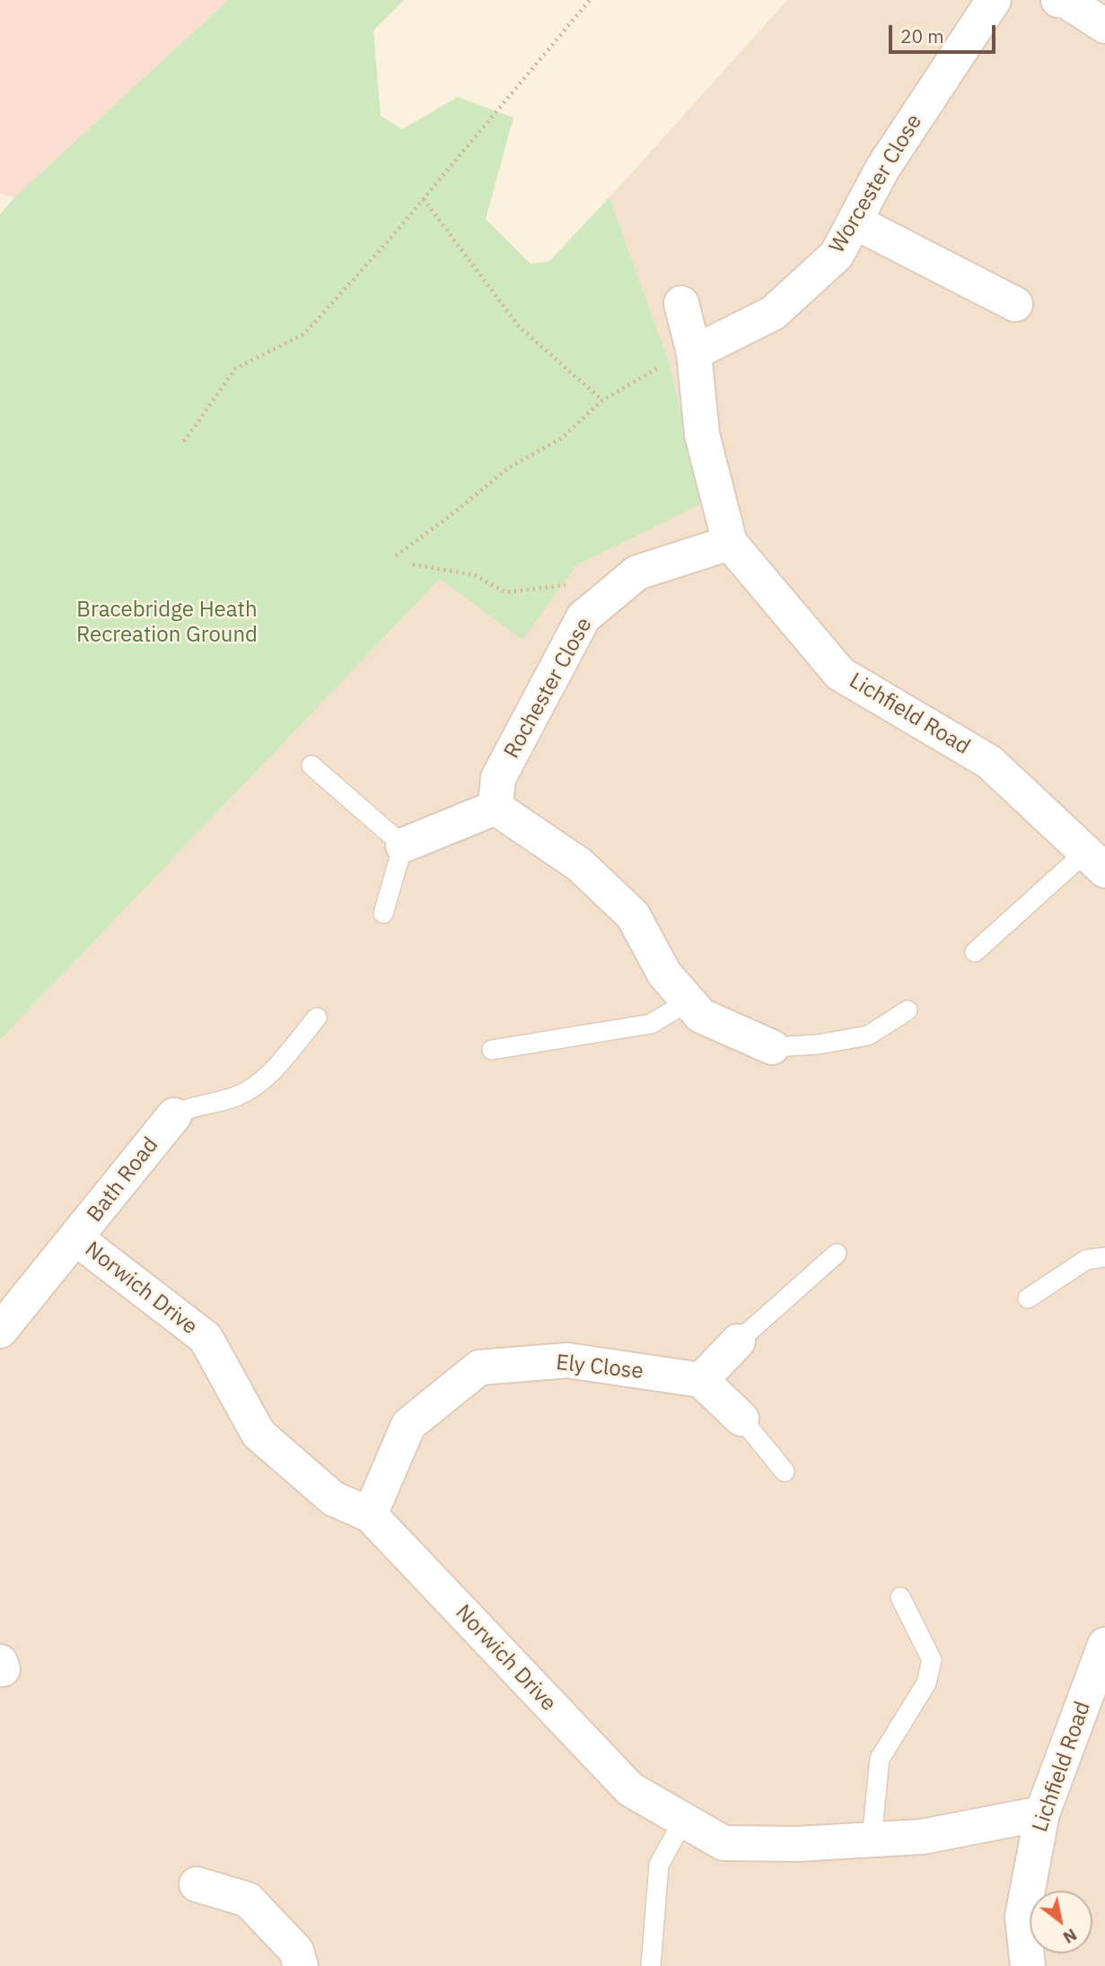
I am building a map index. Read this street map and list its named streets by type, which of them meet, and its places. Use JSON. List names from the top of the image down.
{
  "streets": {
    "street": [
      "Worcester Close",
      "Rochester Close",
      "Lichfield Road",
      "Bath Road",
      "Norwich Drive",
      "Ely Close"
    ]
  },
  "crossings": [
    ["Rochester Close", "Lichfield Road"],
    ["Lichfield Road", "Norwich Drive"],
    ["Bath Road", "Norwich Drive"],
    ["Norwich Drive", "Ely Close"]
  ],
  "parks": ["Bracebridge Heath Recreation Ground"],
  "scale_bar": "20 m",
  "north": "bottom right"
}
